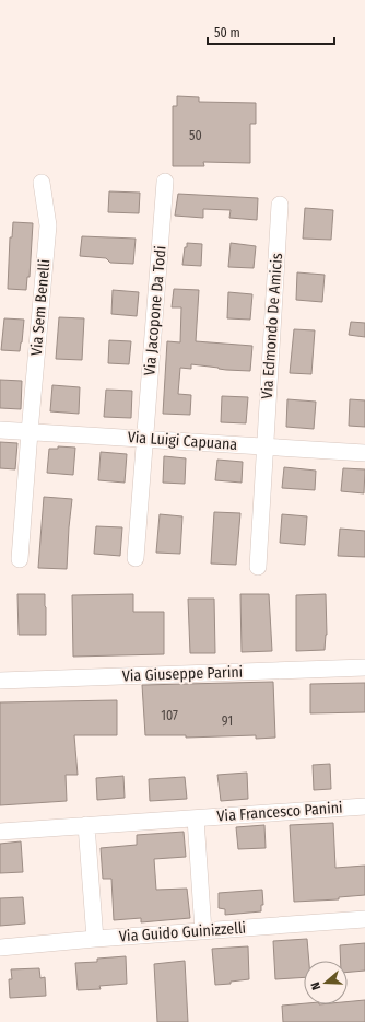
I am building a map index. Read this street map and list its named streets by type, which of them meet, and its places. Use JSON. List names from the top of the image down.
{
  "streets": {
    "street": [
      "Via Sem Benelli",
      "Via Jacopone Da Todi",
      "Via Edmondo De Amicis",
      "Via Luigi Capuana",
      "Via Giuseppe Parini",
      "Via Francesco Panini",
      "Via Guido Guinizzelli"
    ]
  },
  "crossings": [
    ["Via Sem Benelli", "Via Luigi Capuana"],
    ["Via Jacopone Da Todi", "Via Luigi Capuana"],
    ["Via Edmondo De Amicis", "Via Luigi Capuana"],
    ["Via Francesco Panini", "Via Guido Guinizzelli"]
  ],
  "house_numbers": ["50", "107", "91"],
  "scale_bar": "50 m",
  "north": "left"
}
